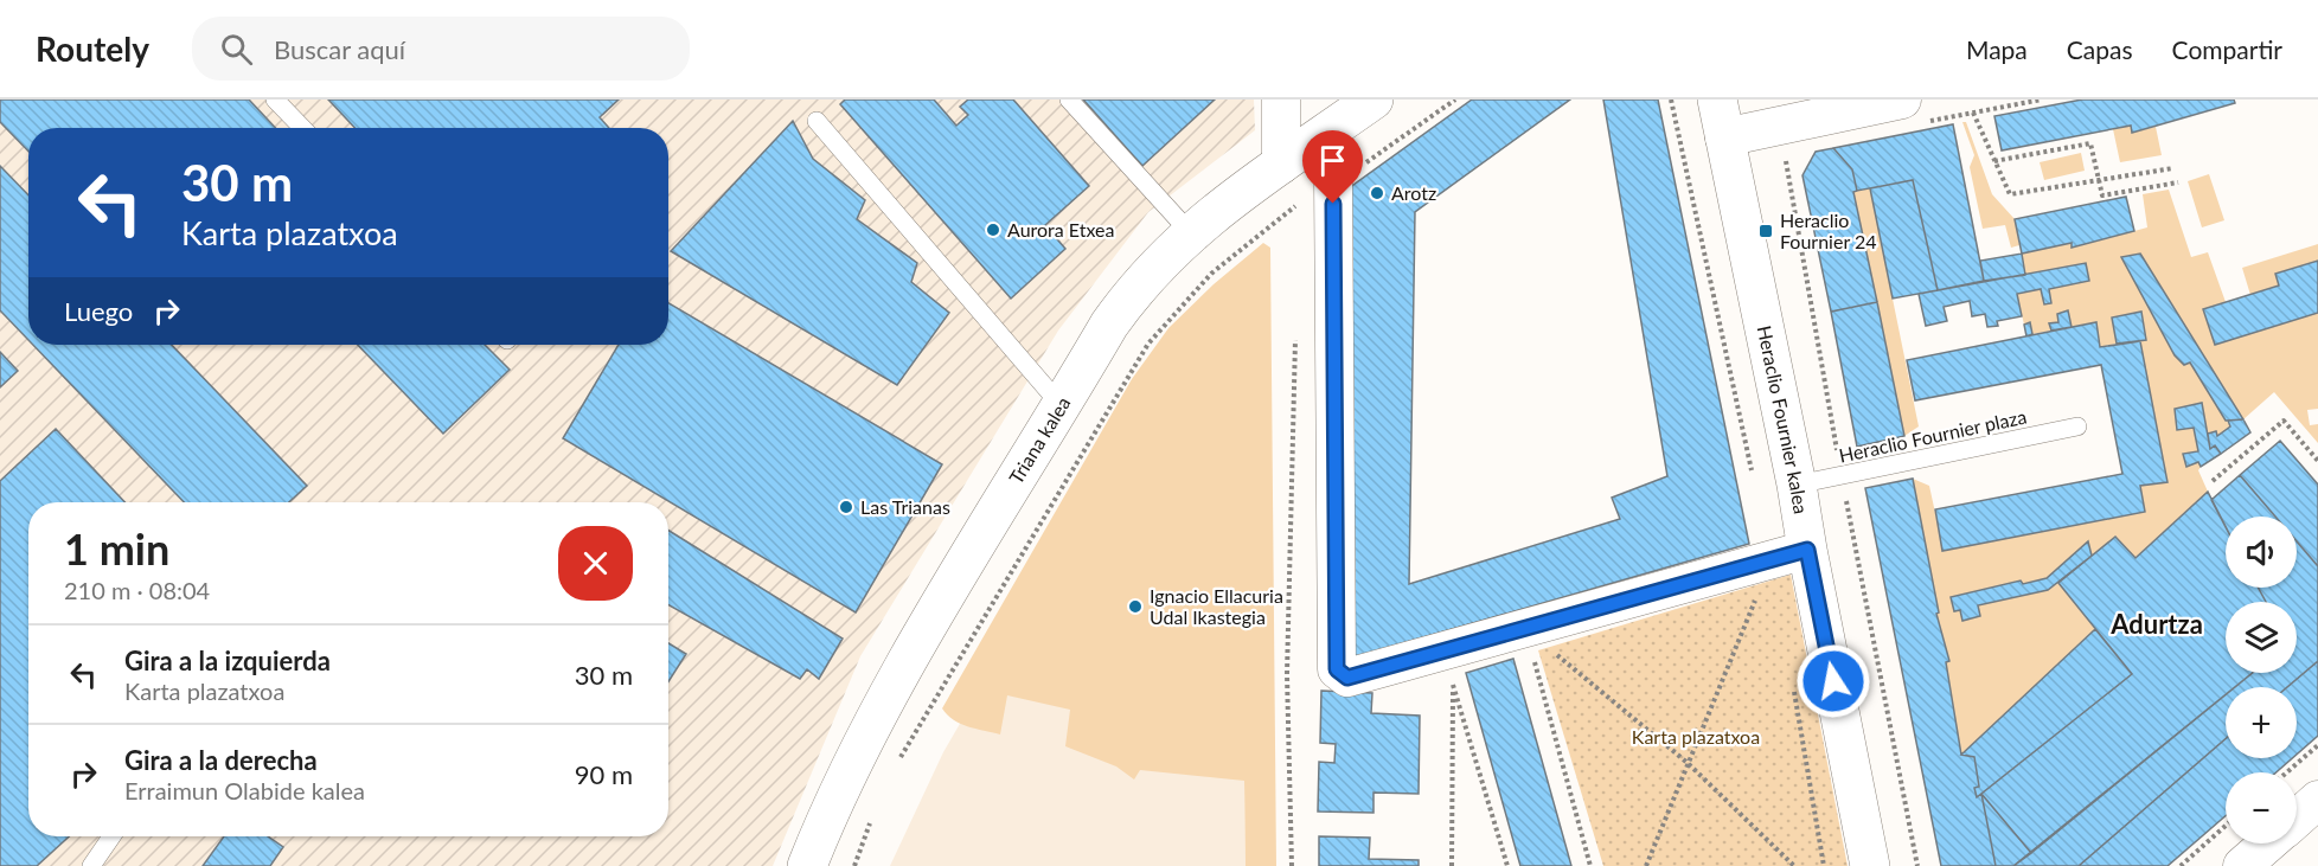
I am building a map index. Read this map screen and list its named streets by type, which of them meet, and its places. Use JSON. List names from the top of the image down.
{
  "streets": {
    "main road": ["Heraclio Fournier kalea", "Triana kalea"],
    "lane": ["Heraclio Fournier plaza"]
  },
  "crossings": [
    ["Heraclio Fournier kalea", "Heraclio Fournier plaza"]
  ],
  "districts": ["Adurtza"],
  "parks": ["Karta plazatxoa"],
  "places": {
    "other": [
      "Arotz",
      "Aurora Etxea",
      "Las Trianas",
      "Ignacio Ellacuria Udal Ikastegia"
    ],
    "transit": ["Heraclio Fournier 24"]
  },
  "page": {
    "header": "Routely",
    "search": "Buscar aquí",
    "nav": ["Mapa", "Capas", "Compartir"],
    "turn": ["30 m", "Karta plazatxoa"],
    "then": "Luego",
    "heading": ["1 min", "210 m · 08:04"],
    "map_buttons": ["+", "−"],
    "list": [
      {
        "name": "Gira a la izquierda",
        "note": "Karta plazatxoa",
        "value": "30 m"
      },
      {
        "name": "Gira a la derecha",
        "note": "Erraimun Olabide kalea",
        "value": "90 m"
      }
    ]
  }
}
